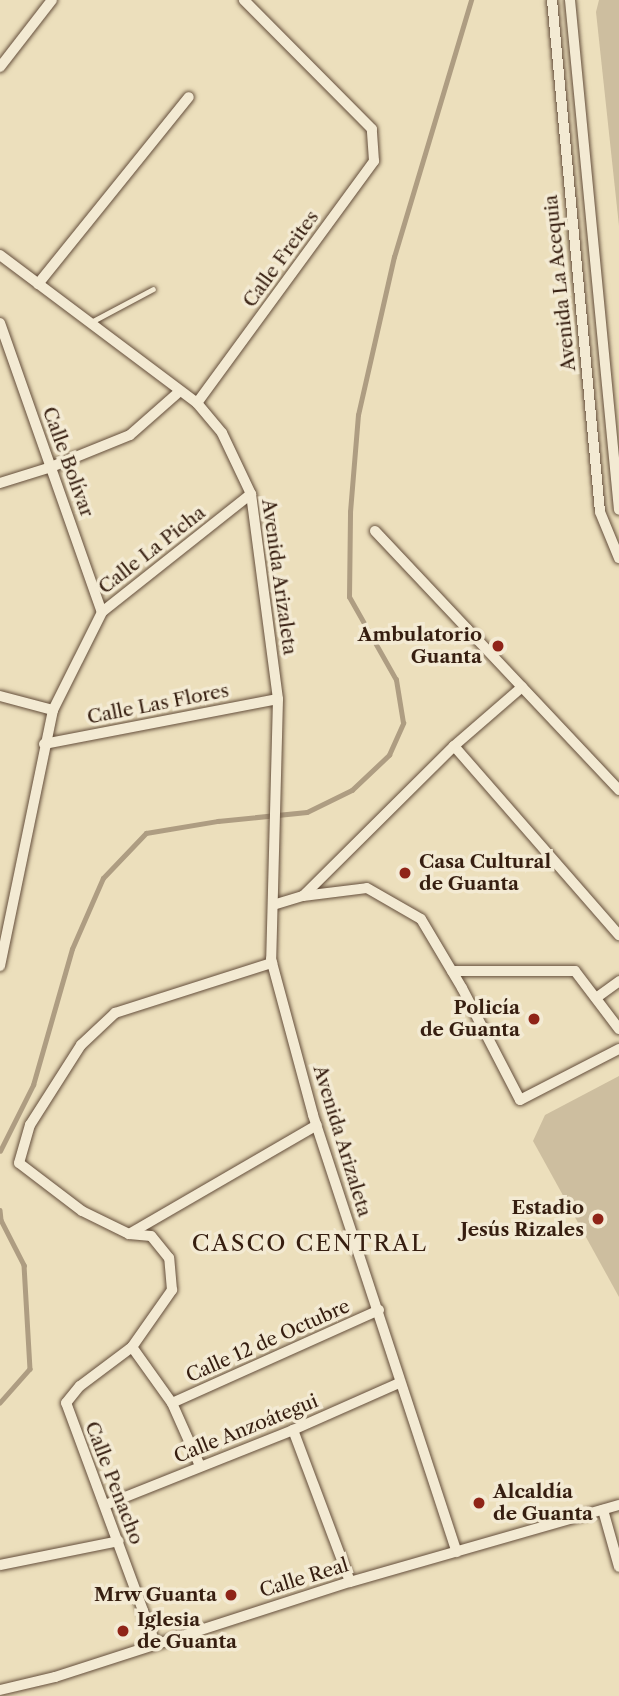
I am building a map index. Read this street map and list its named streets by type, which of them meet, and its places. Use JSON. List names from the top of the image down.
{
  "streets": {
    "street": [
      "Calle Freites",
      "Avenida La Acequia",
      "Calle Bolívar",
      "Calle La Picha",
      "Avenida Arizaleta",
      "Calle Las Flores",
      "Calle 12 de Octubre",
      "Calle Anzoátegui",
      "Calle Penacho",
      "Calle Real"
    ]
  },
  "crossings": [
    ["Calle Freites", "Avenida Arizaleta"],
    ["Calle Bolívar", "Calle La Picha"],
    ["Calle La Picha", "Avenida Arizaleta"],
    ["Calle La Picha", "Calle Las Flores"],
    ["Avenida Arizaleta", "Calle Las Flores"],
    ["Avenida Arizaleta", "Calle 12 de Octubre"],
    ["Avenida Arizaleta", "Calle Anzoátegui"],
    ["Avenida Arizaleta", "Calle Penacho"],
    ["Avenida Arizaleta", "Calle Real"],
    ["Calle Anzoátegui", "Calle Penacho"],
    ["Calle Penacho", "Calle Real"]
  ],
  "districts": ["CASCO CENTRAL"],
  "places": [
    "Ambulatorio Guanta",
    "Casa Cultural de Guanta",
    "Policía de Guanta",
    "Estadio Jesús Rizales",
    "Alcaldía de Guanta",
    "Mrw Guanta",
    "Iglesia de Guanta"
  ]
}
